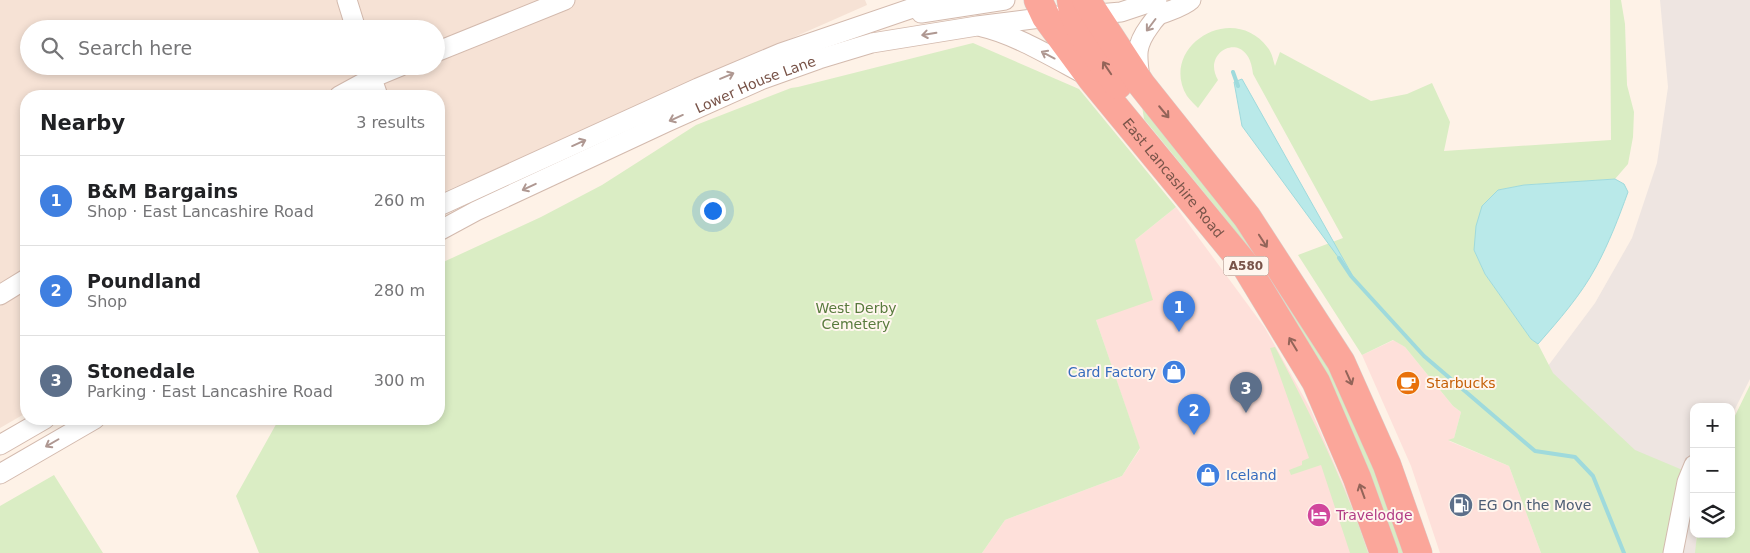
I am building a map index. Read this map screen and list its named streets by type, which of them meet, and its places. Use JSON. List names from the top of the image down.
{
  "streets": {
    "highway": ["East Lancashire Road", "A580"],
    "street": ["Lower House Lane"]
  },
  "crossings": [
    ["Lower House Lane", "East Lancashire Road"],
    ["Lower House Lane", "A580"],
    ["East Lancashire Road", "A580"]
  ],
  "parks": ["West Derby Cemetery"],
  "places": {
    "shop": ["Card Factory", "Iceland"],
    "cafe": ["Starbucks"],
    "fuel station": ["EG On the Move"],
    "hotel": ["Travelodge"]
  },
  "page": {
    "search": "Search here",
    "heading": ["Nearby", "3 results"],
    "list": [
      {
        "mark": "1",
        "name": "B&M Bargains",
        "note": "Shop · East Lancashire Road",
        "value": "260 m"
      },
      {
        "mark": "2",
        "name": "Poundland",
        "note": "Shop",
        "value": "280 m"
      },
      {
        "mark": "3",
        "name": "Stonedale",
        "note": "Parking · East Lancashire Road",
        "value": "300 m"
      }
    ],
    "pins": ["1", "3", "2"],
    "map_buttons": ["+", "−"]
  }
}
